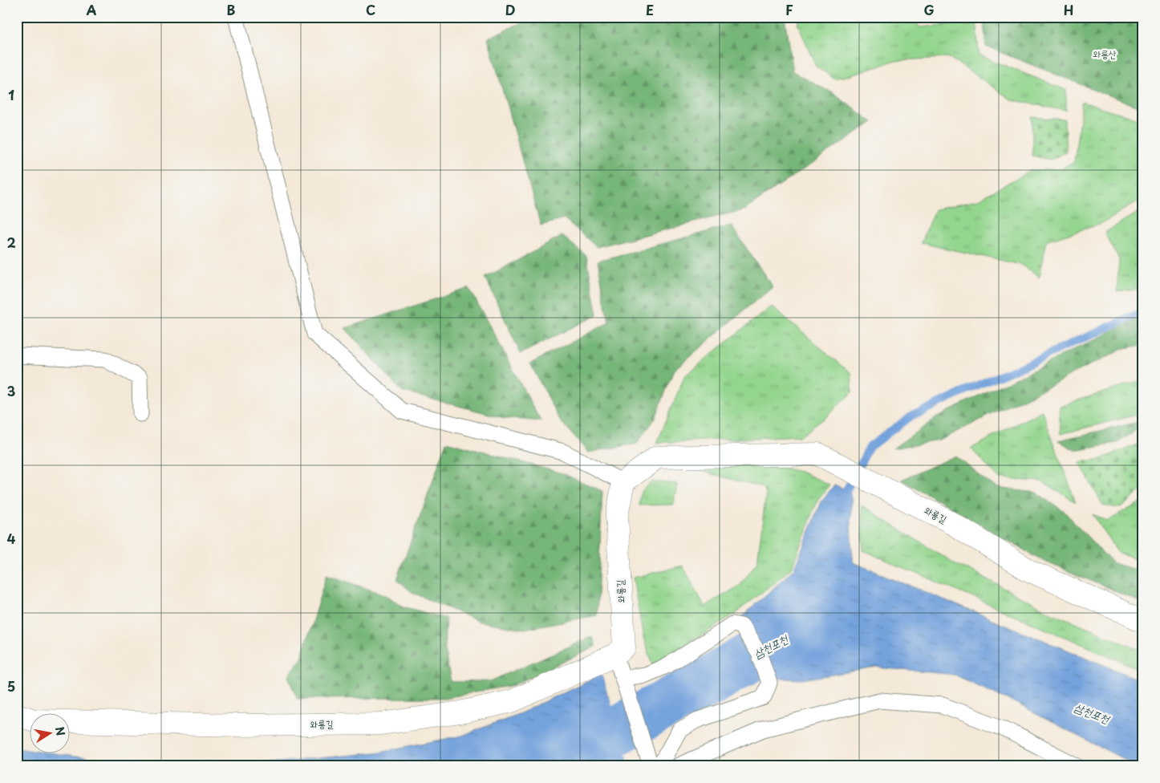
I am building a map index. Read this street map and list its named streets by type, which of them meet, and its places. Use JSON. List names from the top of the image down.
{
  "streets": {
    "street": ["와룡길"]
  },
  "water": ["삼천포천"],
  "parks": ["와룡산"],
  "north": "right",
  "grid": {
    "columns": [
      "A",
      "B",
      "C",
      "D",
      "E",
      "F",
      "G",
      "H"
    ],
    "rows": [
      "1",
      "2",
      "3",
      "4",
      "5"
    ]
  }
}
